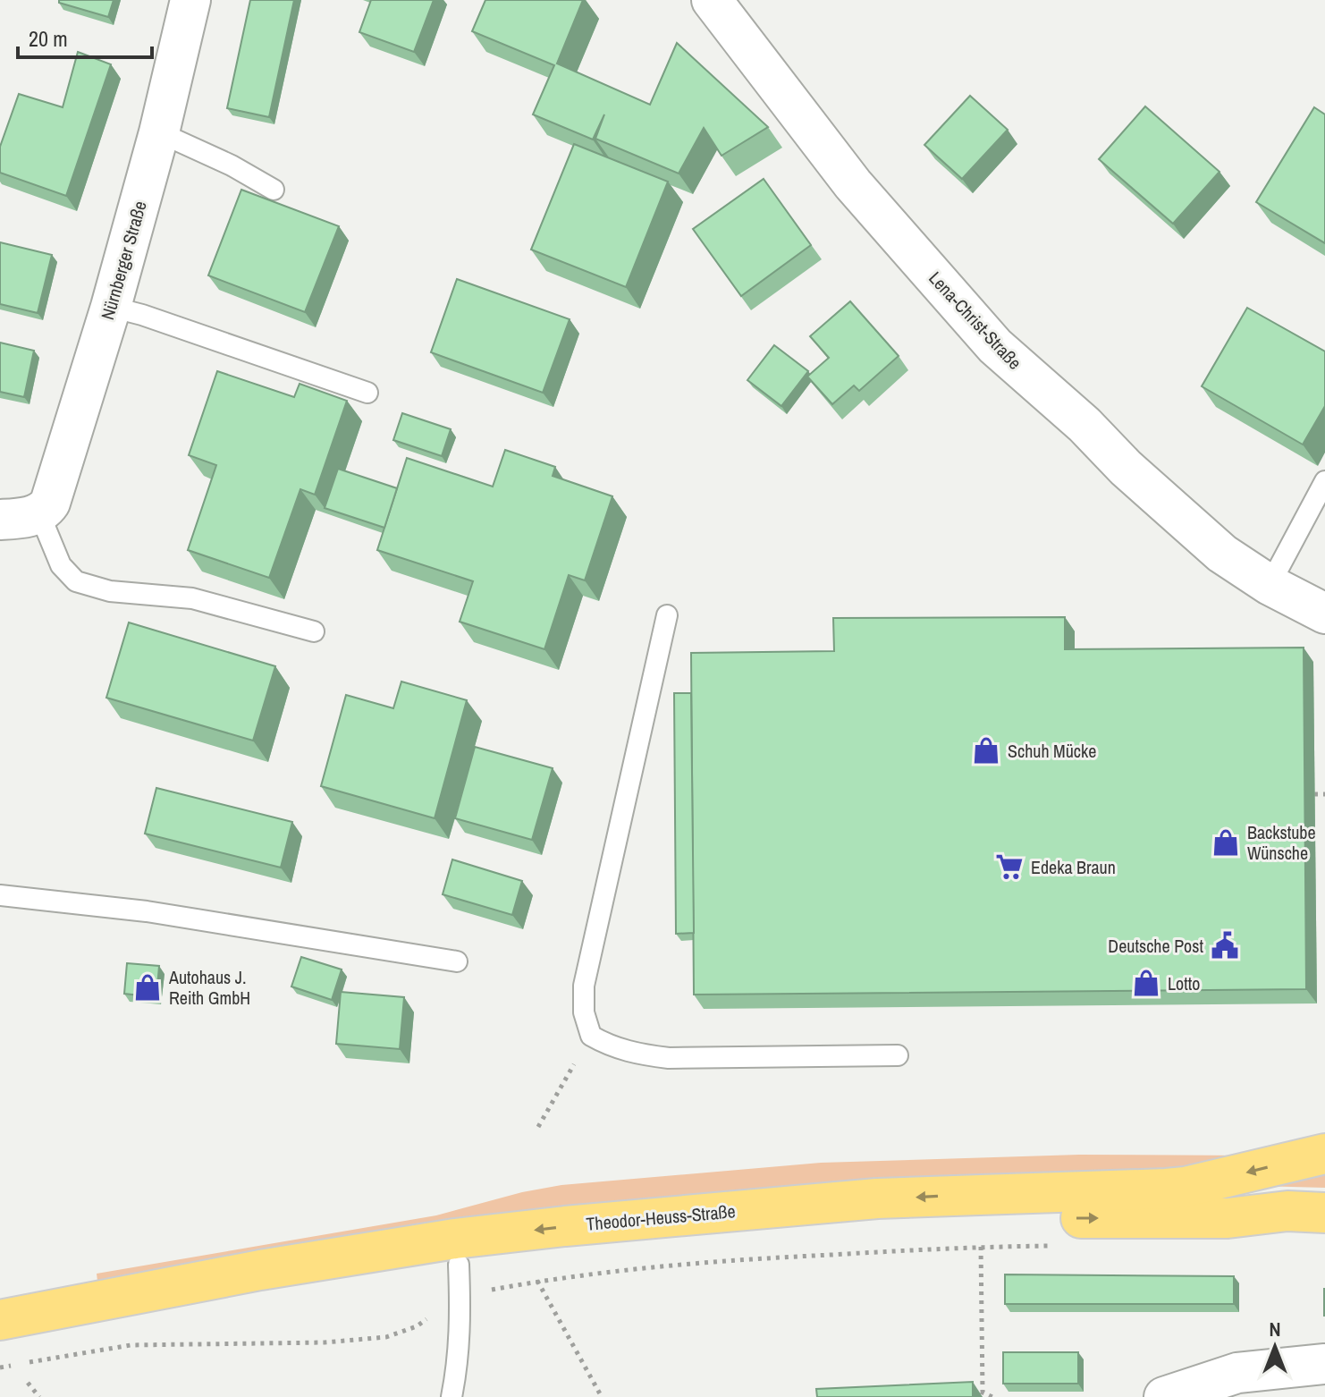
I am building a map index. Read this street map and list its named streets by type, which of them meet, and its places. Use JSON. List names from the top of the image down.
{
  "streets": {
    "main road": ["Theodor-Heuss-Straße"],
    "street": ["Nürnberger Straße", "Lena-Christ-Straße"]
  },
  "places": {
    "shop": [
      "Schuh Mücke",
      "Backstube Wünsche",
      "Lotto",
      "Autohaus J. Reith GmbH"
    ],
    "supermarket": ["Edeka Braun"],
    "public building": ["Deutsche Post"]
  },
  "scale_bar": "20 m",
  "north": "top"
}
